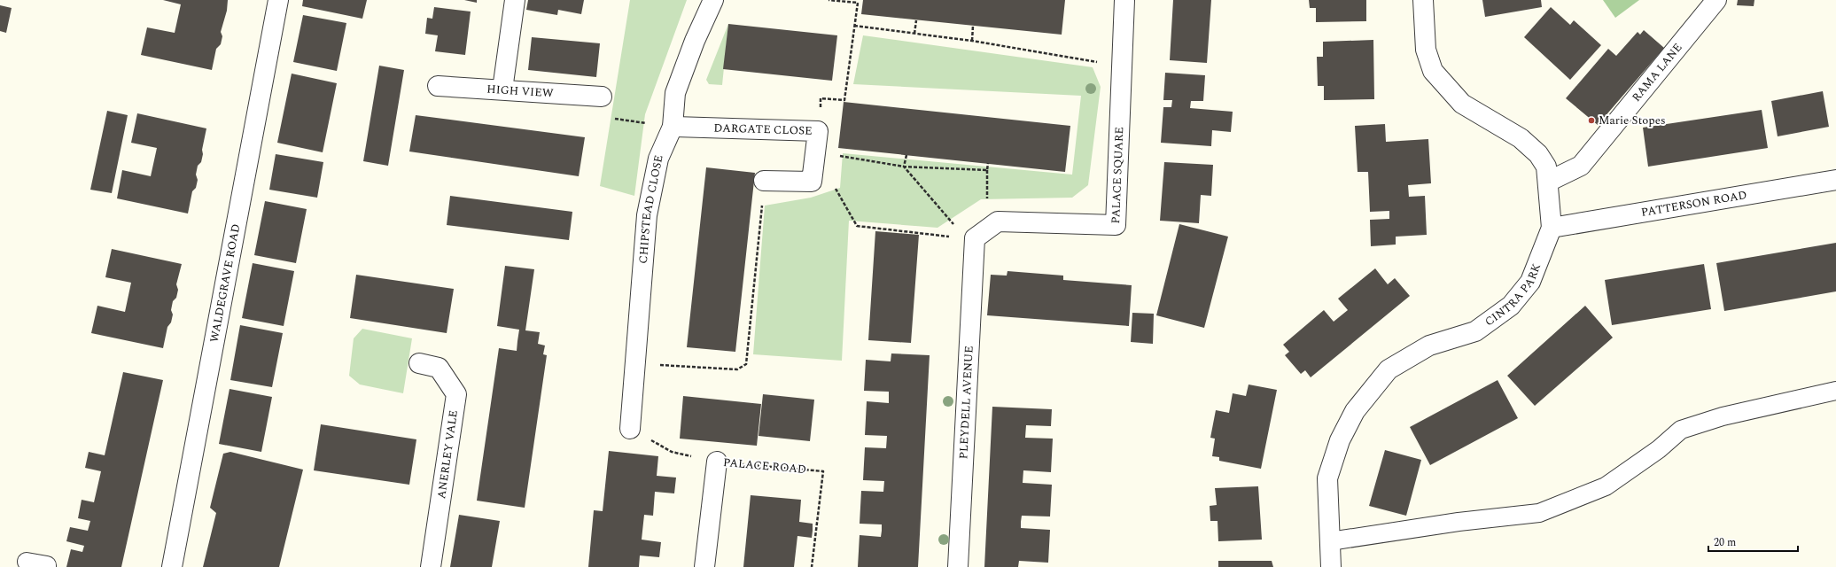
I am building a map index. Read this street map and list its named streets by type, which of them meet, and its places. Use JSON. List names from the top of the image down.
{
  "streets": {
    "street": [
      "RAMA LANE",
      "HIGH VIEW",
      "DARGATE CLOSE",
      "PALACE SQUARE",
      "PATTERSON ROAD",
      "CHIPSTEAD CLOSE",
      "WALDEGRAVE ROAD",
      "CINTRA PARK",
      "PLEYDELL AVENUE",
      "ANERLEY VALE",
      "PALACE ROAD"
    ]
  },
  "crossings": [
    ["RAMA LANE", "CINTRA PARK"],
    ["DARGATE CLOSE", "CHIPSTEAD CLOSE"],
    ["PALACE SQUARE", "PLEYDELL AVENUE"],
    ["PATTERSON ROAD", "CINTRA PARK"]
  ],
  "places": ["Marie Stopes"],
  "scale_bar": "20 m"
}
